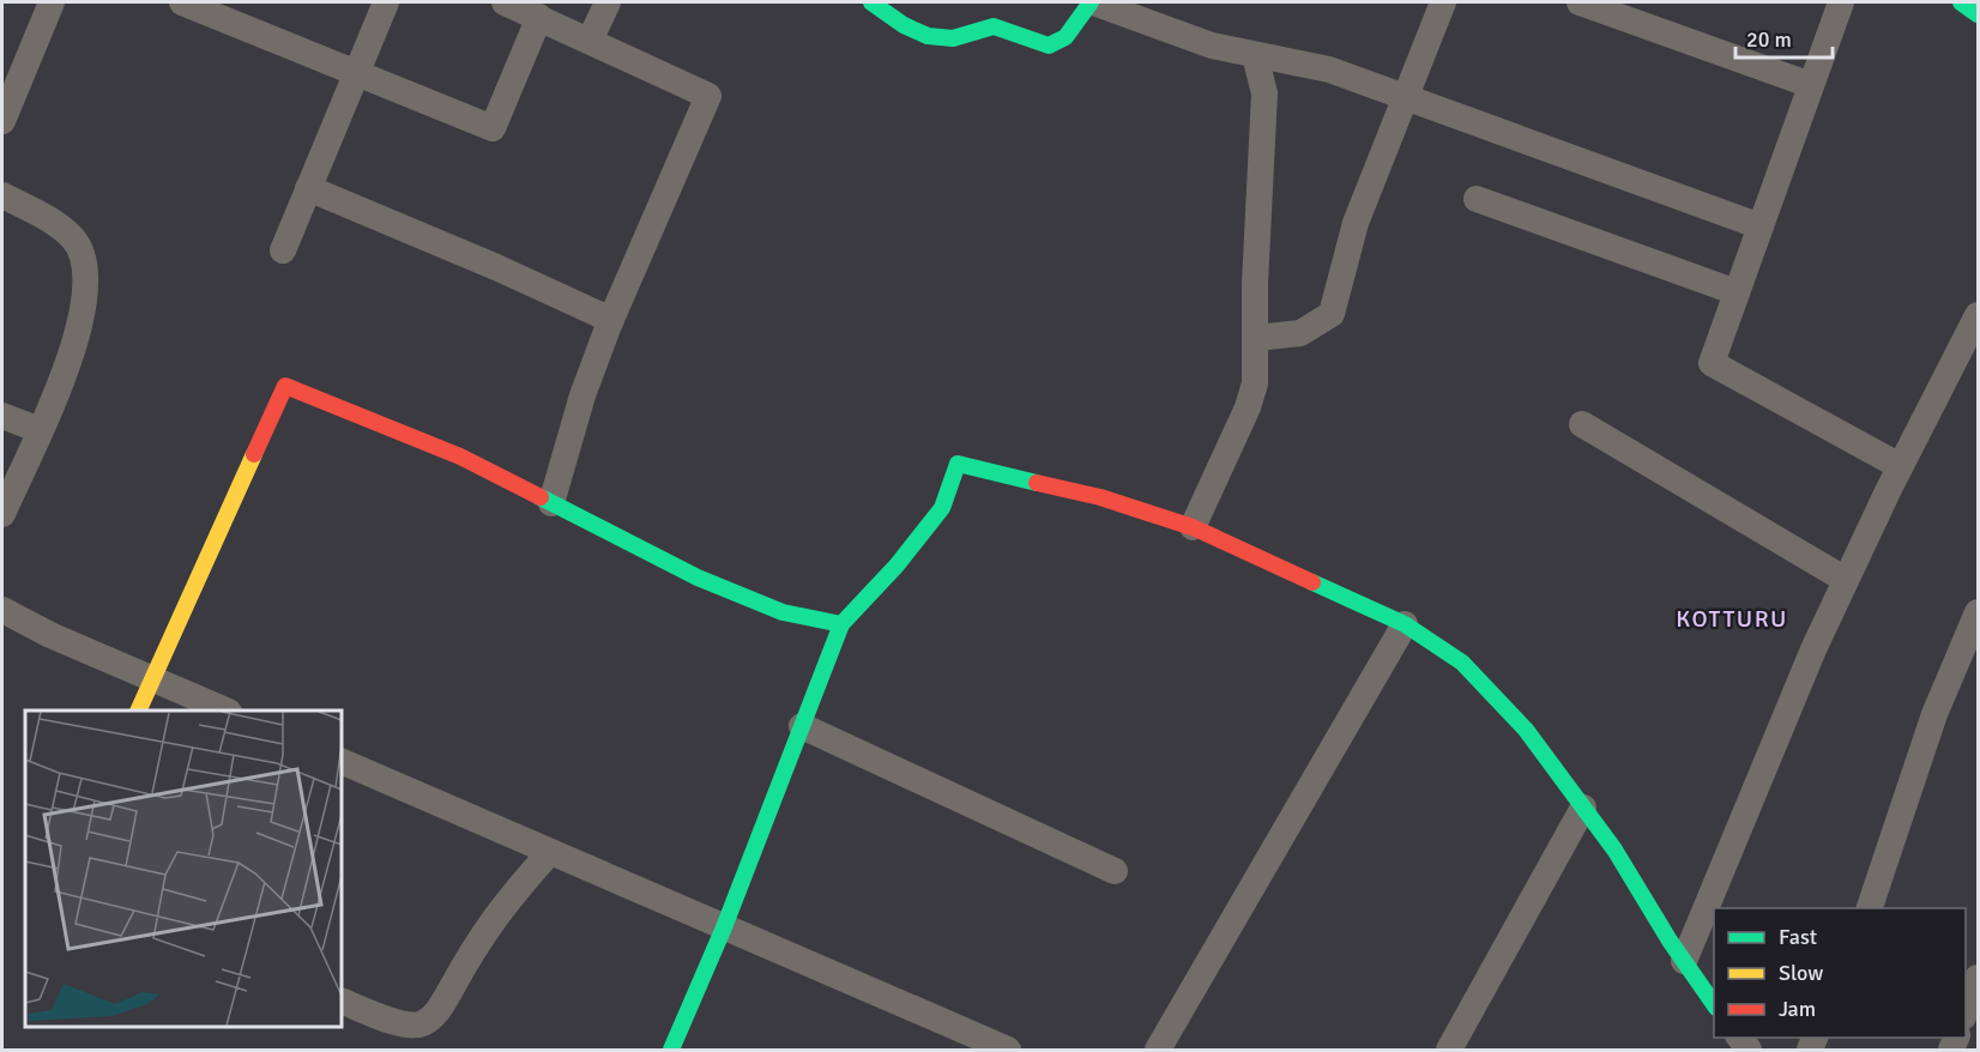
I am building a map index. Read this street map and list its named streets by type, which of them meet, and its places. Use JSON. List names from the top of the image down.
{
  "districts": ["KOTTURU"],
  "legend": ["Fast", "Slow", "Jam"],
  "scale_bar": "20 m"
}
